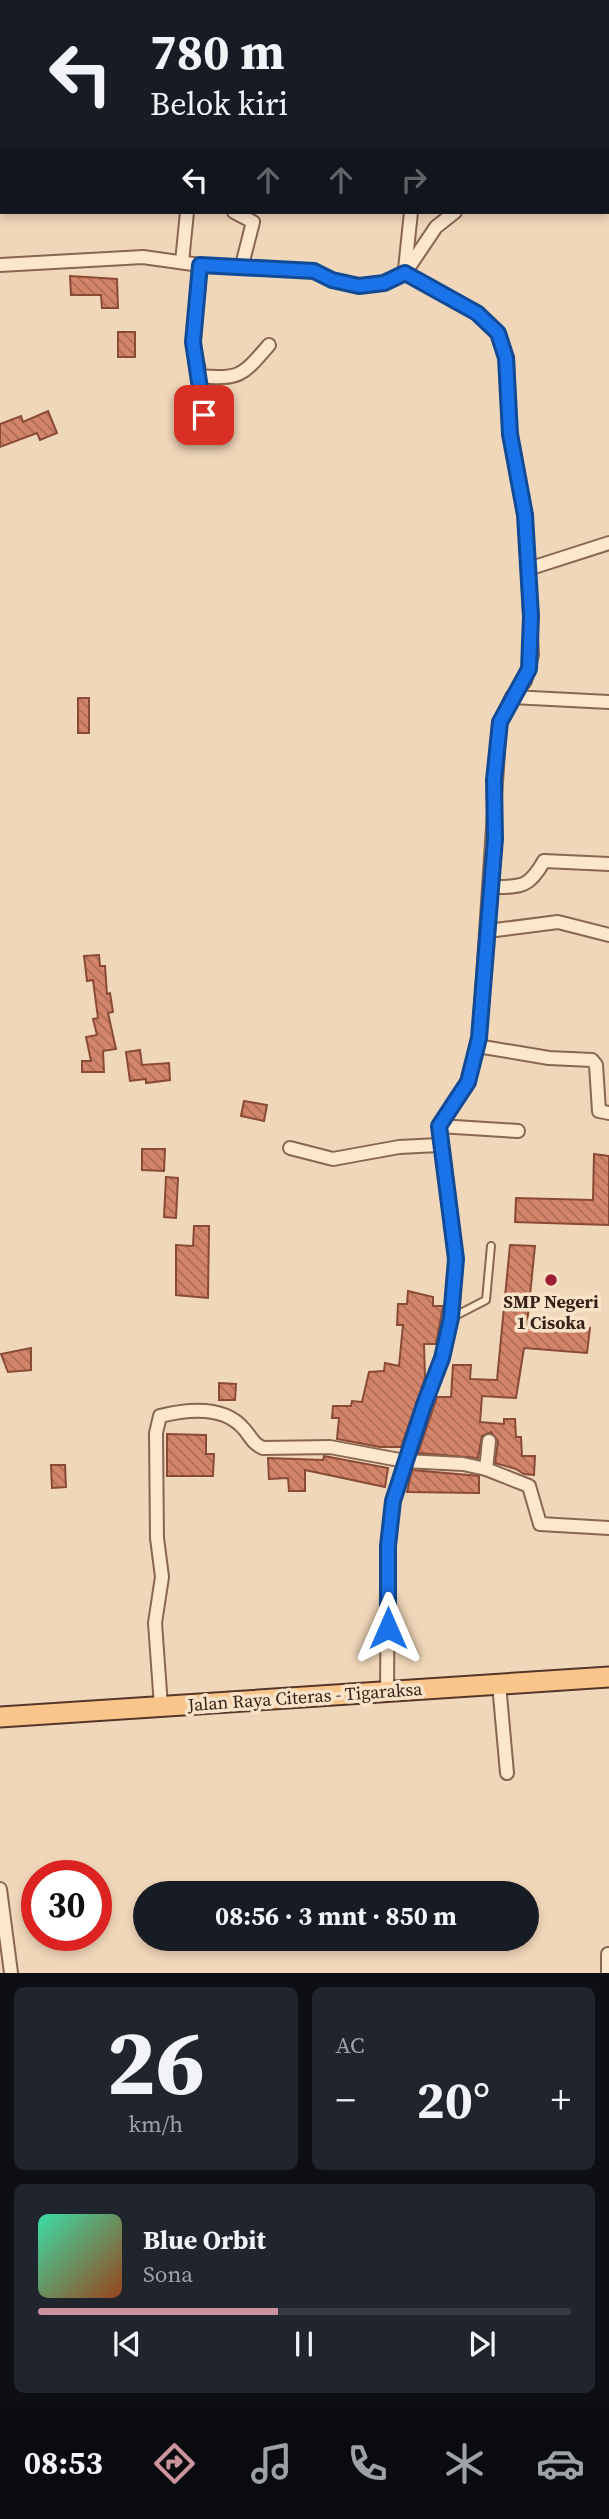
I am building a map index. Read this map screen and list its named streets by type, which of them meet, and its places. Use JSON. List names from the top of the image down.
{
  "streets": {
    "main road": ["Jalan Raya Citeras - Tigaraksa"]
  },
  "places": ["SMP Negeri 1 Cisoka"],
  "page": {
    "turn": ["780 m", "Belok kiri"],
    "limit": "30",
    "trip": "08:56 · 3 mnt · 850 m",
    "tile": [
      ["26", "km/h"],
      "AC"
    ],
    "heat": ["−", "20°", "+"],
    "song": ["Blue Orbit", "Sona"],
    "tabs": "08:53"
  }
}
